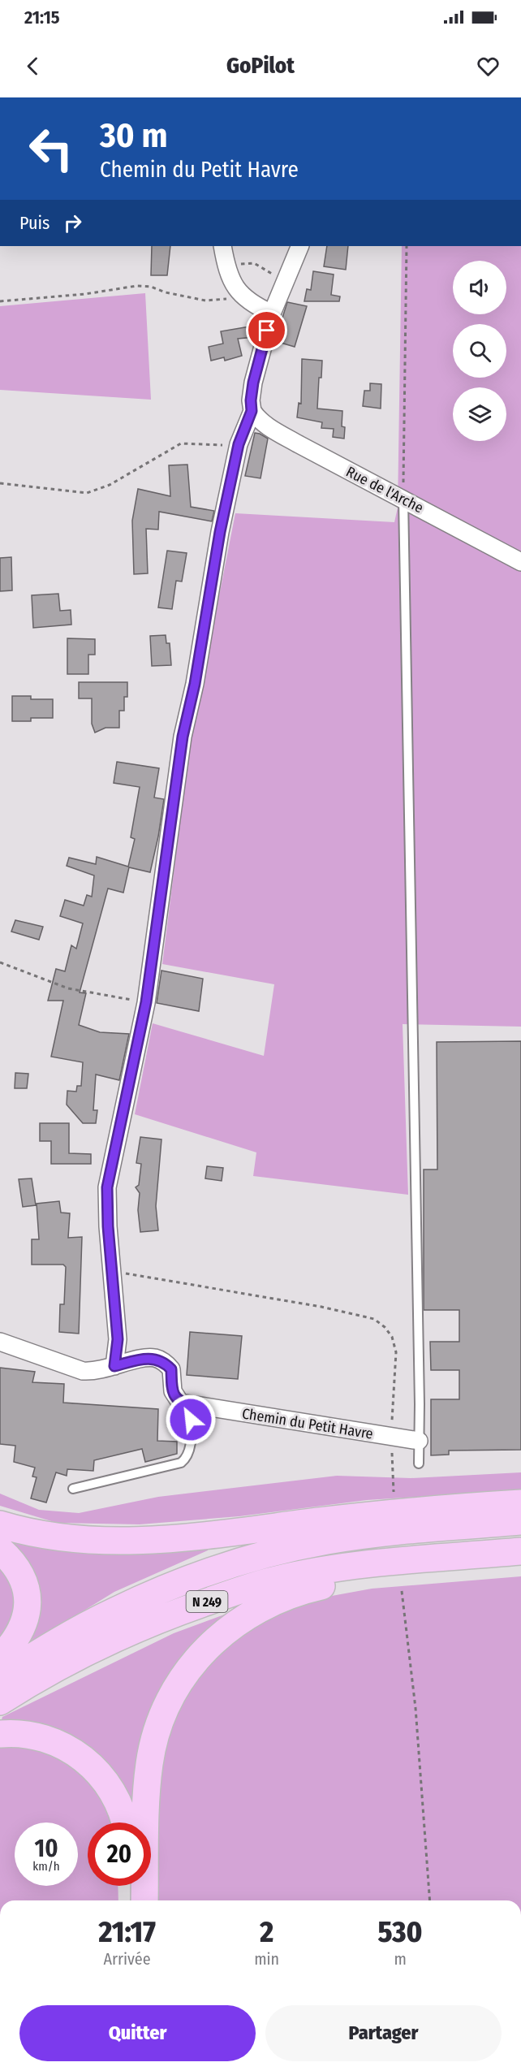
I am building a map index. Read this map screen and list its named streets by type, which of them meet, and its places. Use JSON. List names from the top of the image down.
{
  "streets": {
    "highway": ["N 249"],
    "street": ["Rue de l'Arche", "Chemin du Petit Havre"]
  },
  "page": {
    "status": "21:15",
    "header": "GoPilot",
    "turn": ["30 m", "Chemin du Petit Havre"],
    "then": "Puis",
    "speed": "10 km/h",
    "limit": "20",
    "eta": [
      "21:17",
      "Arrivée",
      "2",
      "min",
      "530",
      "m"
    ],
    "buttons": ["Quitter", "Partager"]
  }
}
